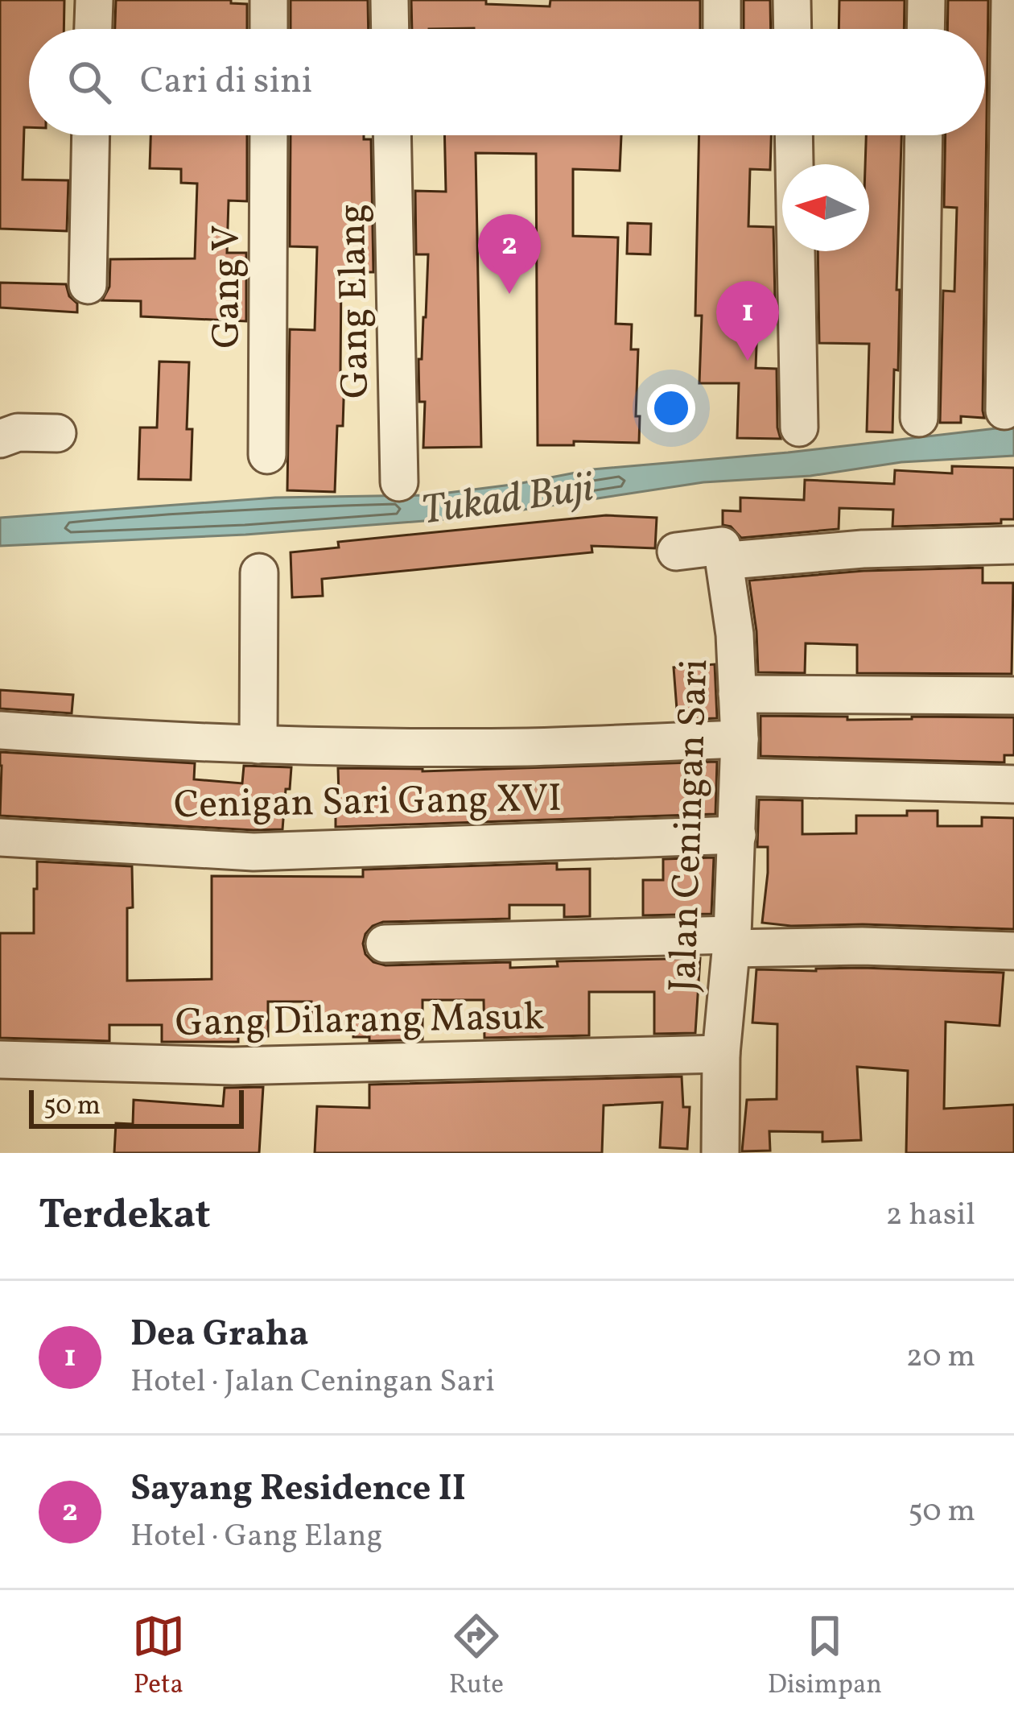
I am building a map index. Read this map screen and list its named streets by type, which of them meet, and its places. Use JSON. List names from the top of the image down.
{
  "streets": {
    "street": [
      "Gang V",
      "Gang Elang",
      "Cenigan Sari Gang XVI",
      "Jalan Ceningan Sari",
      "Gang Dilarang Masuk"
    ]
  },
  "crossings": [
    ["Cenigan Sari Gang XVI", "Jalan Ceningan Sari"],
    ["Jalan Ceningan Sari", "Gang Dilarang Masuk"]
  ],
  "water": ["Tukad Buji"],
  "scale_bar": "50 m",
  "north": "left",
  "page": {
    "search": "Cari di sini",
    "pins": ["2", "1"],
    "scale": "50 m",
    "heading": ["Terdekat", "2 hasil"],
    "list": [
      {
        "mark": "1",
        "name": "Dea Graha",
        "note": "Hotel · Jalan Ceningan Sari",
        "value": "20 m"
      },
      {
        "mark": "2",
        "name": "Sayang Residence II",
        "note": "Hotel · Gang Elang",
        "value": "50 m"
      }
    ],
    "nav": ["Peta", "Rute", "Disimpan"]
  }
}
